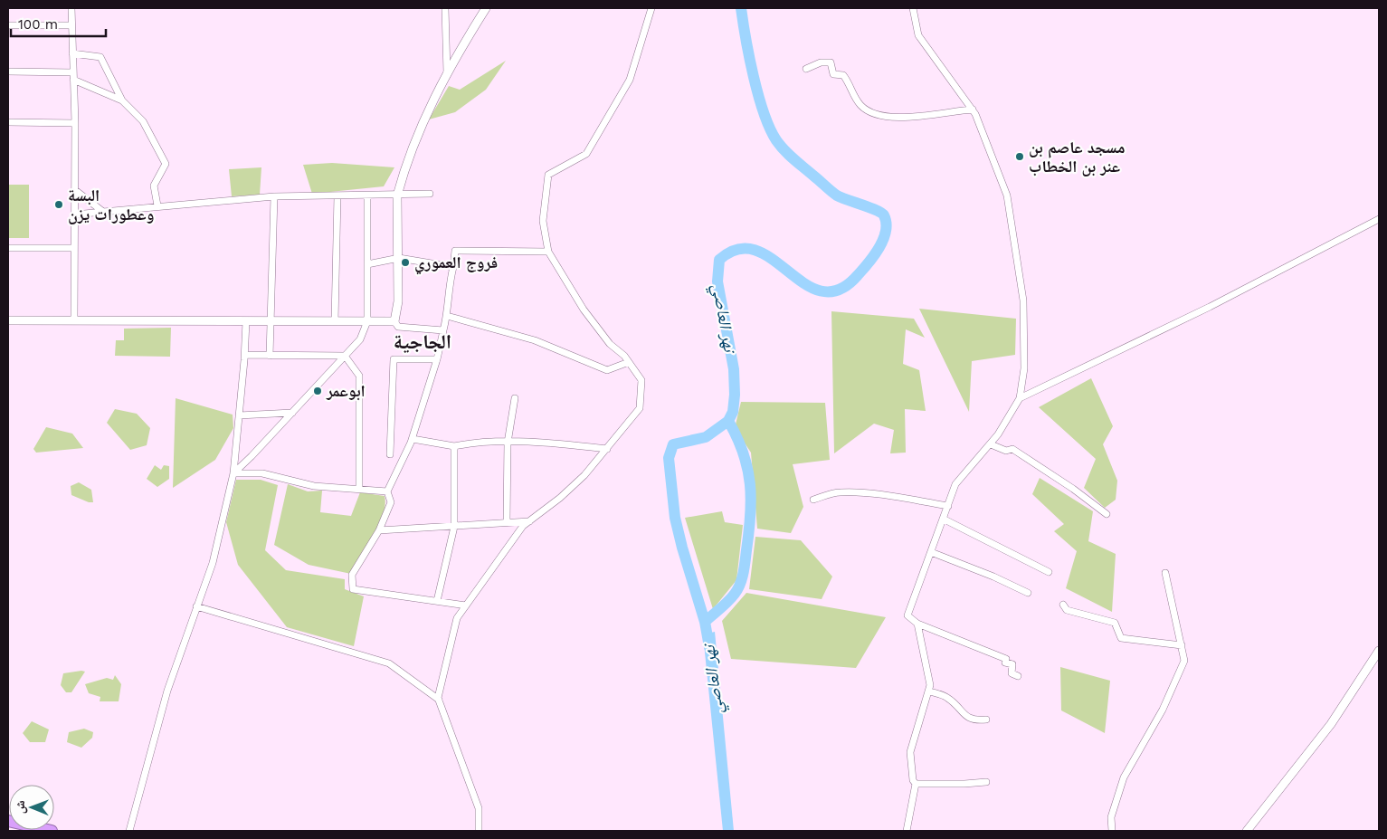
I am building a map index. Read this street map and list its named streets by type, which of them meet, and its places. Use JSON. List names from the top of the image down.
{
  "districts": ["الجاجية"],
  "water": ["نهر العاصي"],
  "places": [
    "مسجد عاصم بن عنر بن الخطاب",
    "البسة وعطورات يزن",
    "فروج العموري",
    "ابوعمر"
  ],
  "scale_bar": "100 m",
  "north": "left"
}
